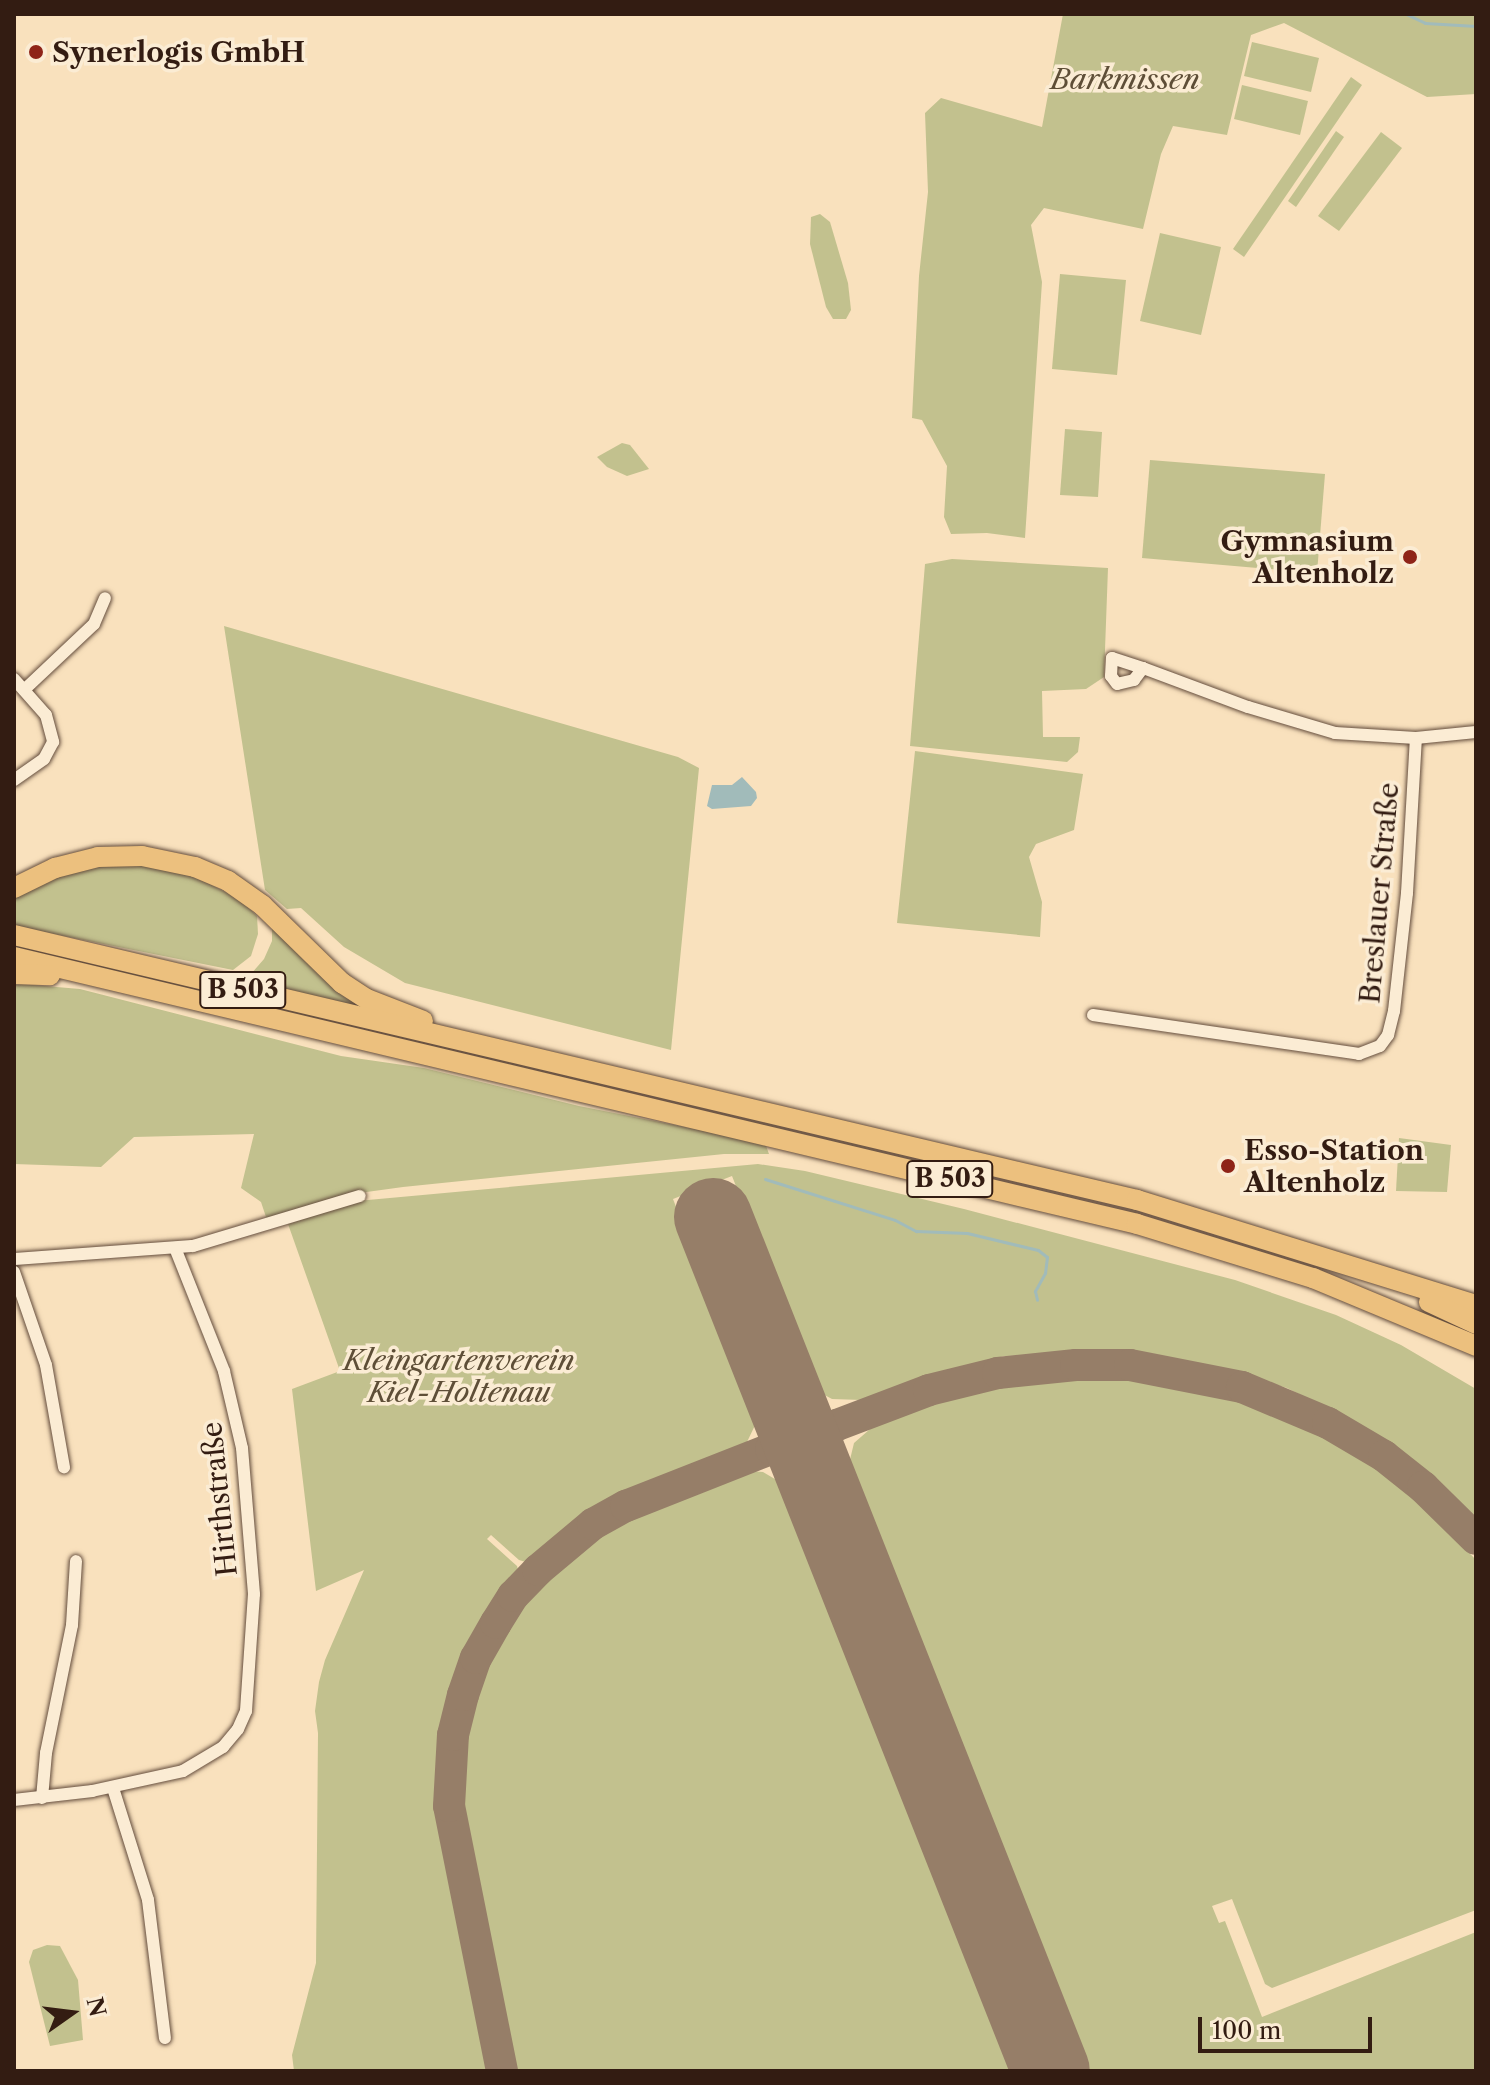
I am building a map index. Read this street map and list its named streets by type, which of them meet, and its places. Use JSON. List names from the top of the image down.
{
  "streets": {
    "highway": ["B 503"],
    "street": ["Breslauer Straße", "Hirthstraße"]
  },
  "parks": ["Barkmissen", "Kleingartenverein Kiel-Holtenau"],
  "places": ["Synerlogis GmbH", "Gymnasium Altenholz", "Esso-Station Altenholz"],
  "scale_bar": "100 m",
  "north": "right"
}
